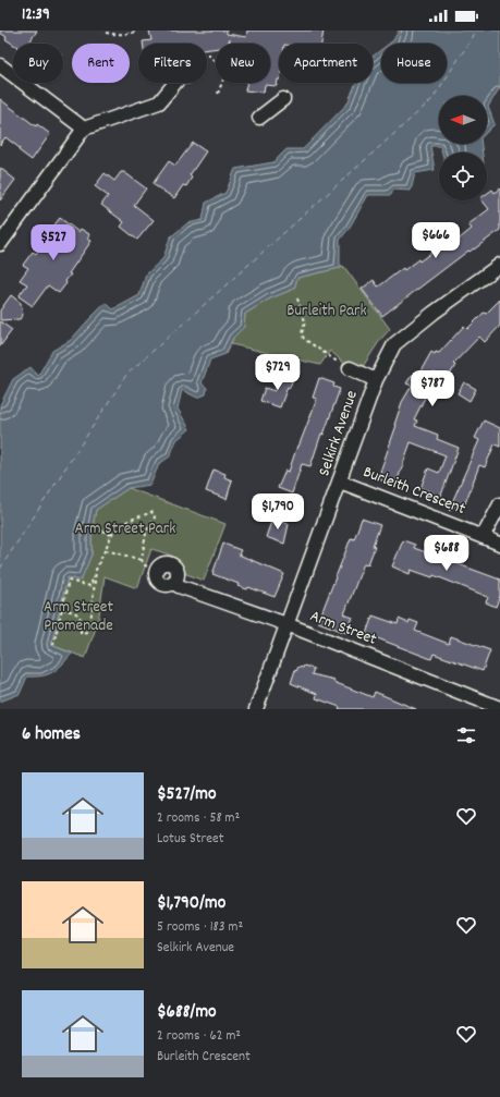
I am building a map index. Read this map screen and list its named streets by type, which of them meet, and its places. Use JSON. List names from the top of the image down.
{
  "streets": {
    "street": ["Selkirk Avenue", "Burleith Crescent", "Arm Street"]
  },
  "crossings": [
    ["Selkirk Avenue", "Burleith Crescent"],
    ["Selkirk Avenue", "Arm Street"]
  ],
  "parks": ["Burleith Park", "Arm Street Park", "Arm Street Promenade"],
  "north": "left",
  "page": {
    "status": "12:39",
    "chip": [
      "Buy",
      "Rent",
      "Filters",
      "New",
      "Apartment",
      "House"
    ],
    "price": [
      "$666",
      "$527",
      "$729",
      "$787",
      "$1,790",
      "$688"
    ],
    "heading": "6 homes",
    "list": [
      {
        "name": "$527/mo",
        "note": "2 rooms · 58 m² · Lotus Street"
      },
      {
        "name": "$1,790/mo",
        "note": "5 rooms · 183 m² · Selkirk Avenue"
      },
      {
        "name": "$688/mo",
        "note": "2 rooms · 62 m² · Burleith Crescent"
      }
    ]
  }
}
